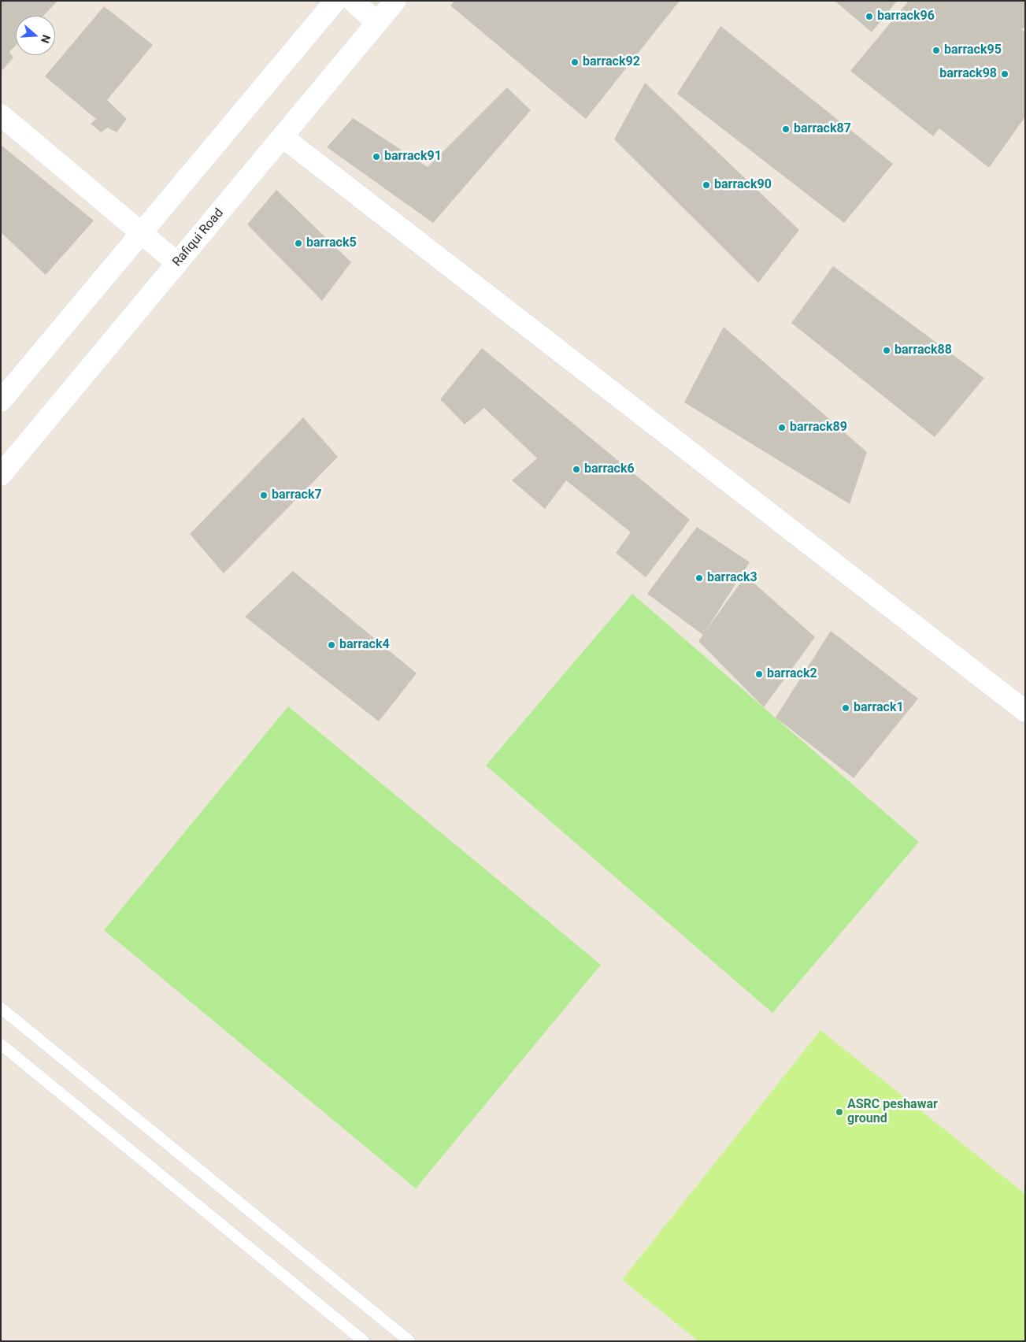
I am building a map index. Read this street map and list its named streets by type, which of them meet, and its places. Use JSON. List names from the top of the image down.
{
  "streets": {
    "street": ["Rafiqui Road"]
  },
  "places": [
    "barrack96",
    "barrack95",
    "barrack92",
    "barrack98",
    "barrack87",
    "barrack91",
    "barrack90",
    "barrack5",
    "barrack88",
    "barrack89",
    "barrack6",
    "barrack7",
    "barrack3",
    "barrack4",
    "barrack2",
    "barrack1",
    "ASRC peshawar ground"
  ],
  "north": "right"
}
